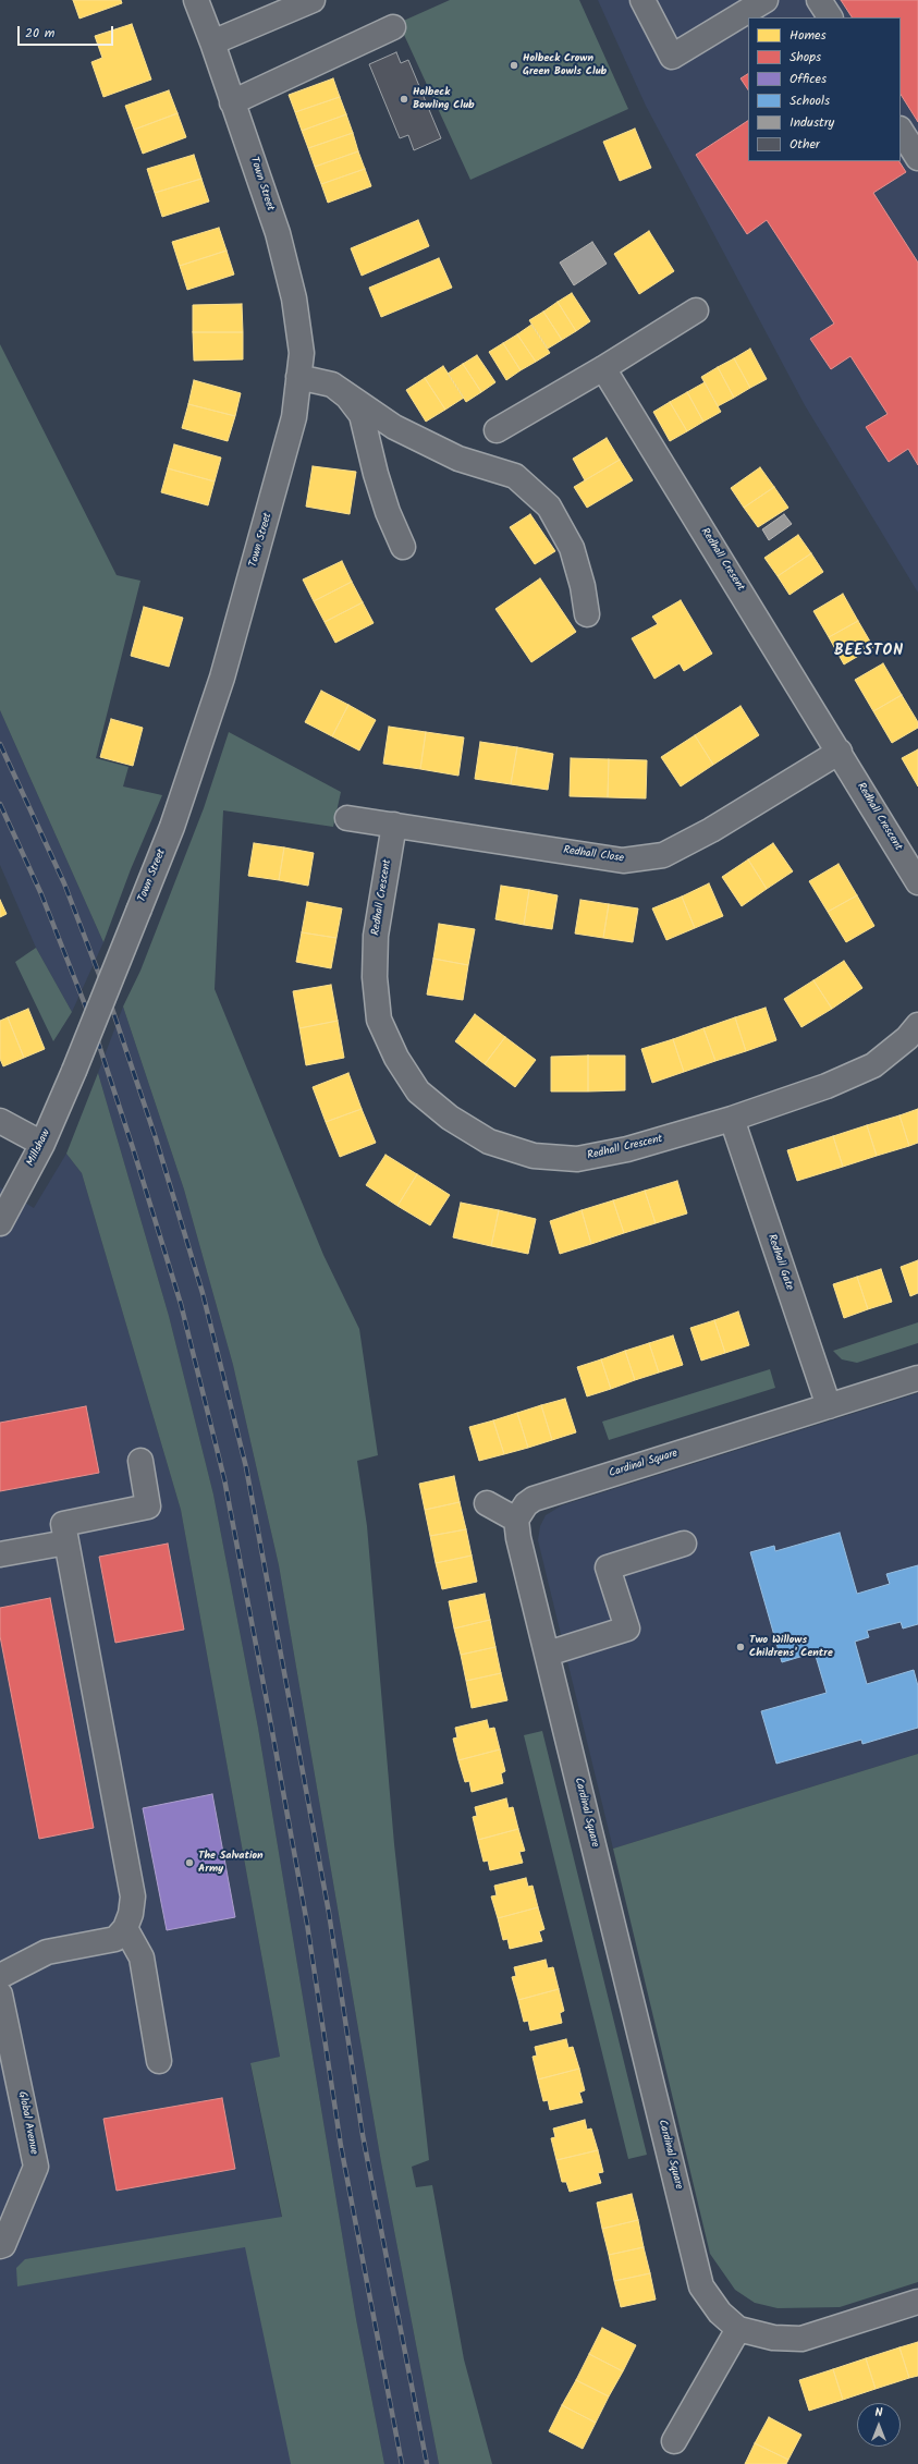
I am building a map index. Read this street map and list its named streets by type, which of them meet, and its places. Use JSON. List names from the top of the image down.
{
  "streets": {
    "street": [
      "Town Street",
      "Redhall Cresent",
      "Redhall Crescent",
      "Redhall Close",
      "Millshaw",
      "Redhall Gate",
      "Cardinal Square",
      "Global Avenue"
    ]
  },
  "crossings": [
    ["Town Street", "Millshaw"],
    ["Redhall Cresent", "Redhall Crescent"],
    ["Redhall Cresent", "Redhall Close"],
    ["Redhall Crescent", "Redhall Close"],
    ["Redhall Crescent", "Redhall Gate"],
    ["Redhall Gate", "Cardinal Square"]
  ],
  "districts": ["BEESTON"],
  "places": [
    "Holbeck Crown Green Bowls Club",
    "Holbeck Bowling Club",
    "Two Willows Childrens' Centre",
    "The Salvation Army"
  ],
  "legend": [
    "Homes",
    "Shops",
    "Offices",
    "Schools",
    "Industry",
    "Other"
  ],
  "scale_bar": "20 m",
  "north": "top"
}
